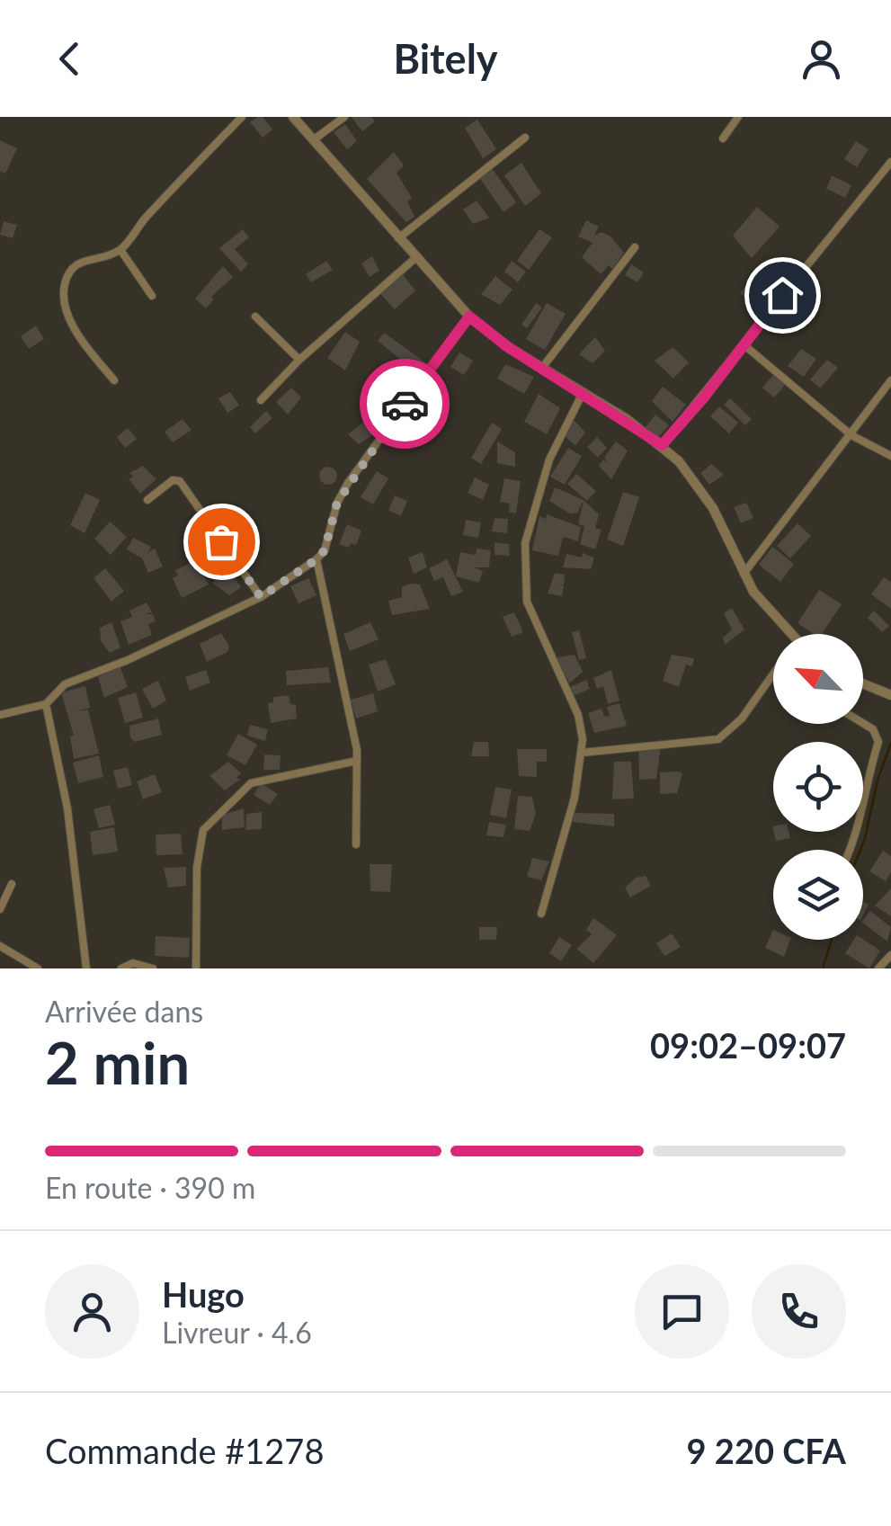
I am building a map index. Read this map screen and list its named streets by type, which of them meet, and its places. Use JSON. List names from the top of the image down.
{
  "north": "top left",
  "page": {
    "header": "Bitely",
    "heading": ["2 min", "Arrivée dans", "09:02–09:07"],
    "panel": [
      "Hugo",
      "Livreur · 4.6",
      "Commande #1278",
      "9 220 CFA"
    ],
    "bar": "En route · 390 m"
  }
}
